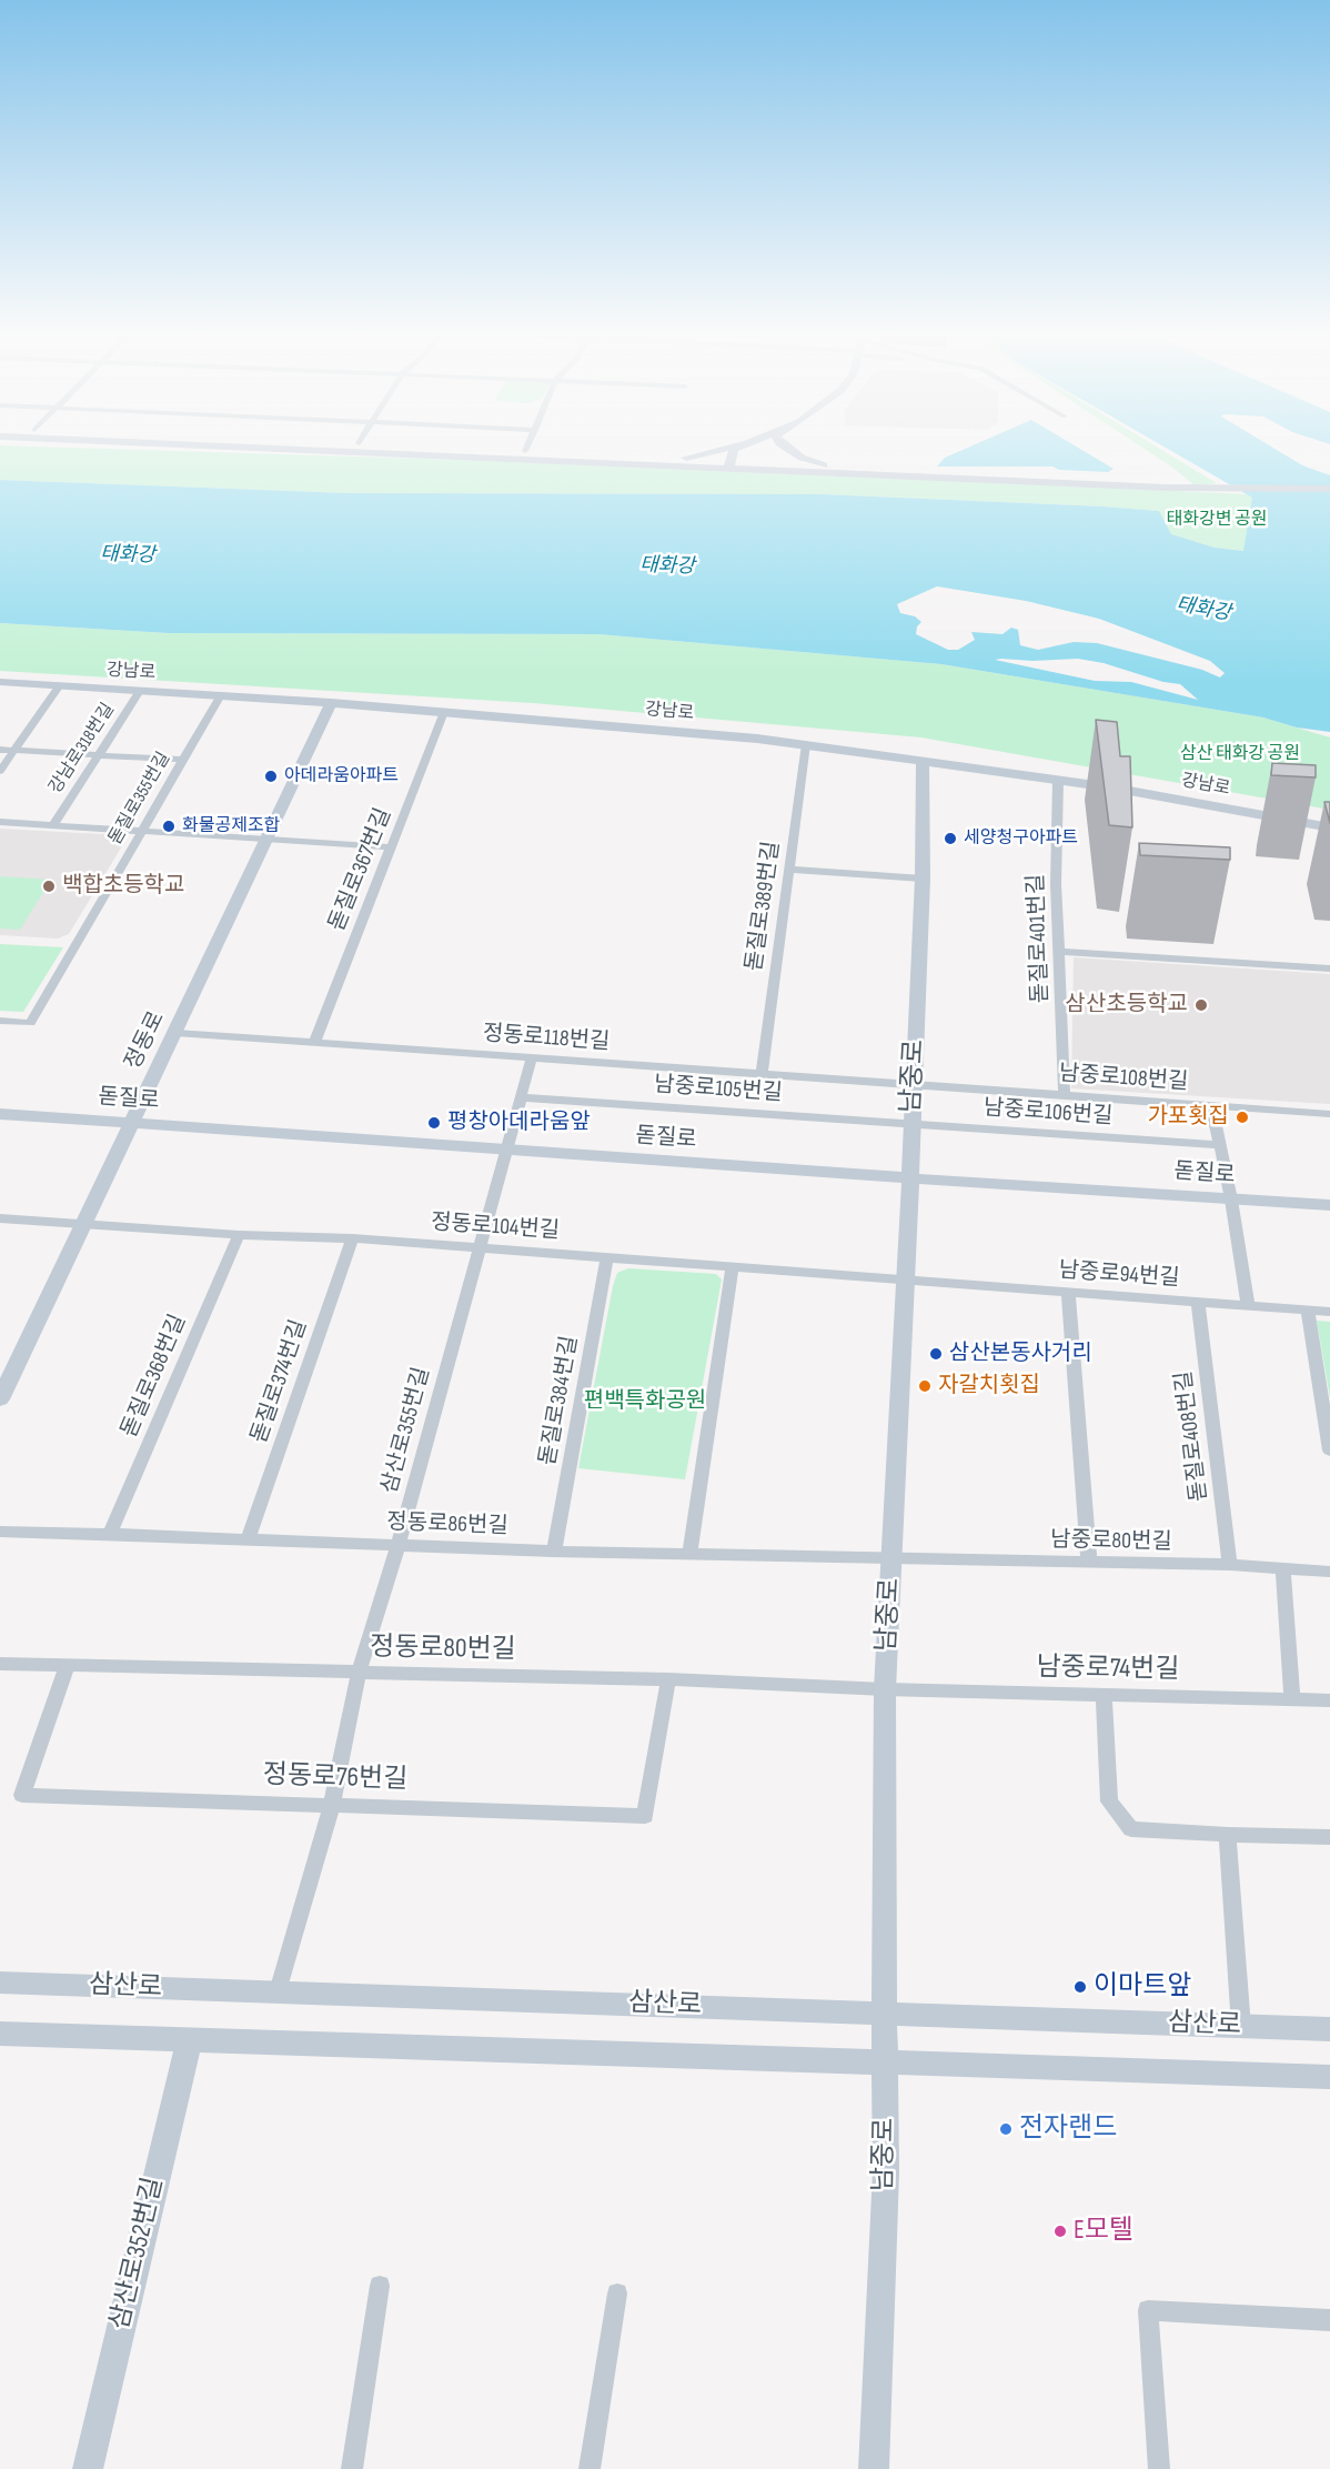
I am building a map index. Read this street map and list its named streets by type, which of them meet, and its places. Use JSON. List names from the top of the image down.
{
  "streets": {
    "main road": [
      "강남로",
      "정동로",
      "남중로",
      "돋질로",
      "삼산로",
      "삼산로352번길"
    ],
    "street": [
      "강남로318번길",
      "돋질로355번길",
      "돋질로367번길",
      "돋질로389번길",
      "돋질로401번길",
      "정동로118번길",
      "남중로108번길",
      "남중로105번길",
      "남중로106번길",
      "정동로104번길",
      "남중로94번길",
      "돋질로368번길",
      "돋질로374번길",
      "돋질로384번길",
      "삼산로355번길",
      "돋질로408번길",
      "정동로86번길",
      "남중로80번길",
      "정동로80번길",
      "남중로74번길",
      "정동로76번길"
    ]
  },
  "crossings": [
    ["강남로", "강남로318번길"],
    ["강남로", "돋질로355번길"],
    ["강남로", "돋질로367번길"],
    ["강남로", "돋질로389번길"],
    ["강남로", "돋질로401번길"],
    ["강남로", "정동로"],
    ["강남로", "남중로"],
    ["돋질로367번길", "정동로118번길"],
    ["돋질로389번길", "정동로118번길"],
    ["돋질로401번길", "남중로108번길"],
    ["정동로118번길", "정동로"],
    ["정동로118번길", "남중로"],
    ["정동로118번길", "남중로108번길"],
    ["정동로118번길", "삼산로355번길"],
    ["정동로", "돋질로"],
    ["정동로", "정동로104번길"],
    ["남중로", "남중로108번길"],
    ["남중로", "남중로105번길"],
    ["남중로", "돋질로"],
    ["남중로", "남중로106번길"],
    ["남중로", "정동로104번길"],
    ["남중로", "남중로94번길"],
    ["남중로", "정동로86번길"],
    ["남중로", "남중로80번길"],
    ["남중로", "정동로80번길"],
    ["남중로", "남중로74번길"],
    ["남중로", "삼산로"],
    ["남중로105번길", "남중로106번길"],
    ["남중로105번길", "삼산로355번길"],
    ["돋질로", "삼산로355번길"],
    ["정동로104번길", "남중로94번길"],
    ["정동로104번길", "돋질로368번길"],
    ["정동로104번길", "돋질로374번길"],
    ["정동로104번길", "돋질로384번길"],
    ["정동로104번길", "삼산로355번길"],
    ["남중로94번길", "돋질로408번길"],
    ["돋질로368번길", "정동로86번길"],
    ["돋질로374번길", "정동로86번길"],
    ["돋질로384번길", "정동로86번길"],
    ["삼산로355번길", "정동로86번길"],
    ["삼산로355번길", "정동로80번길"],
    ["삼산로355번길", "정동로76번길"],
    ["삼산로355번길", "삼산로"],
    ["돋질로408번길", "남중로80번길"],
    ["정동로86번길", "남중로80번길"],
    ["정동로80번길", "남중로74번길"],
    ["정동로80번길", "정동로76번길"],
    ["삼산로", "삼산로352번길"]
  ],
  "water": ["태화강"],
  "parks": ["태화강변 공원", "삼산 태화강 공원", "편백특화공원"],
  "places": [
    "아데라움아파트",
    "화물공제조합",
    "세양청구아파트",
    "백합초등학교",
    "삼산초등학교",
    "가포횟집",
    "평창아데라움앞",
    "삼산본동사거리",
    "자갈치횟집",
    "이마트앞",
    "전자랜드",
    "E모텔"
  ]
}
